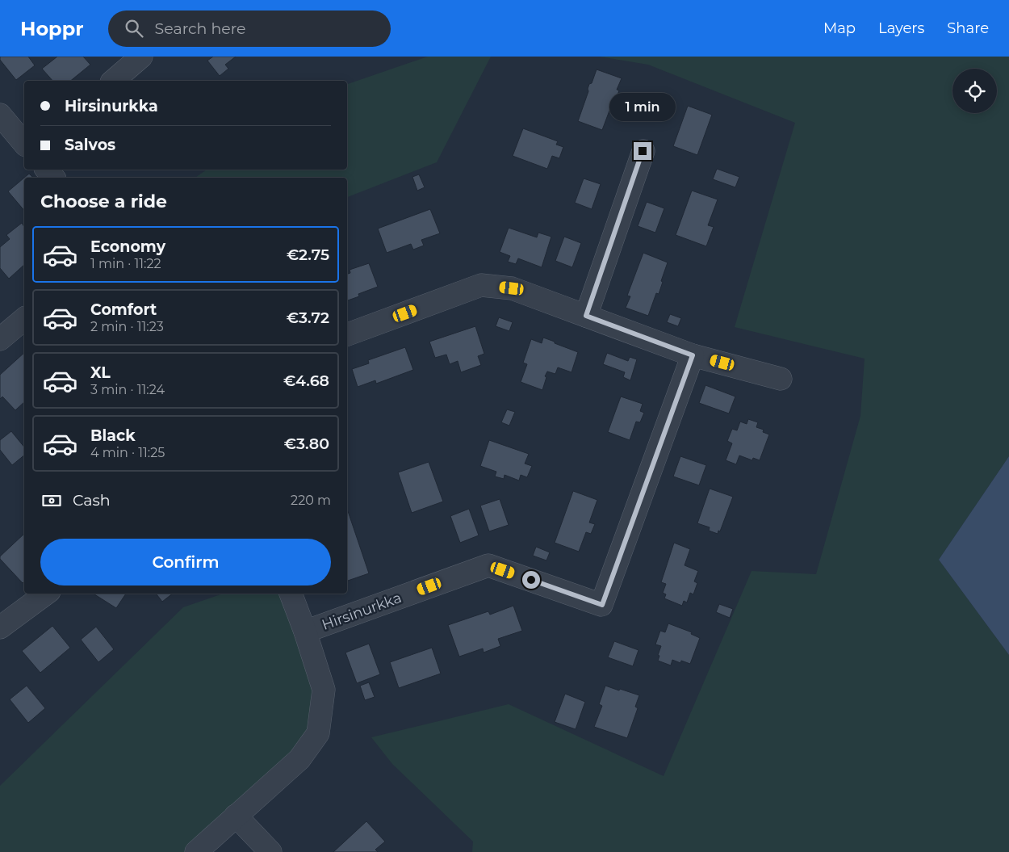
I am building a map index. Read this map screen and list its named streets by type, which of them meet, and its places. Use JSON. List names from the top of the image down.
{
  "streets": {
    "street": ["Hirsinurkka"]
  },
  "page": {
    "header": "Hoppr",
    "search": "Search here",
    "nav": ["Map", "Layers", "Share"],
    "banner": ["Hirsinurkka", "Salvos"],
    "bubble": "1 min",
    "heading": "Choose a ride",
    "list": [
      {
        "name": "Economy",
        "note": "1 min · 11:22",
        "value": "€2.75"
      },
      {
        "name": "Comfort",
        "note": "2 min · 11:23",
        "value": "€3.72"
      },
      {
        "name": "XL",
        "note": "3 min · 11:24",
        "value": "€4.68"
      },
      {
        "name": "Black",
        "note": "4 min · 11:25",
        "value": "€3.80"
      }
    ],
    "pay": ["Cash", "220 m"],
    "buttons": "Confirm"
  }
}
